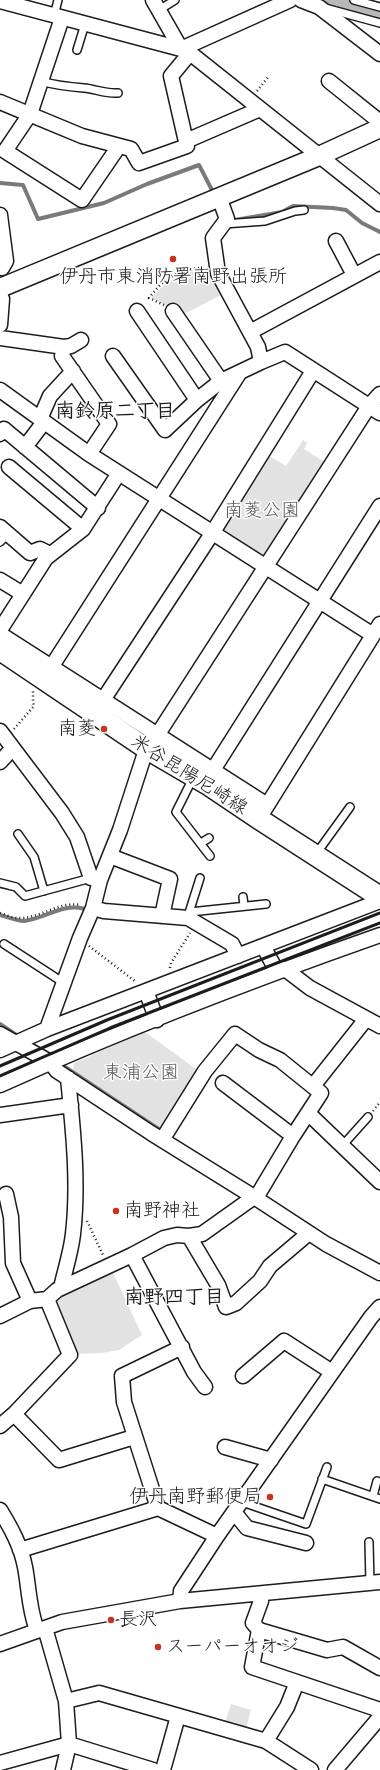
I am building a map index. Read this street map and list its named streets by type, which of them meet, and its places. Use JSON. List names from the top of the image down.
{
  "streets": {
    "main road": ["米谷昆陽尼崎線"]
  },
  "districts": ["南鈴原二丁目", "南野四丁目"],
  "parks": ["南菱公園", "東浦公園"],
  "places": [
    "伊丹市東消防署南野出張所",
    "南菱",
    "南野神社",
    "伊丹南野郵便局",
    "長沢",
    "スーパーオオジ"
  ]
}
